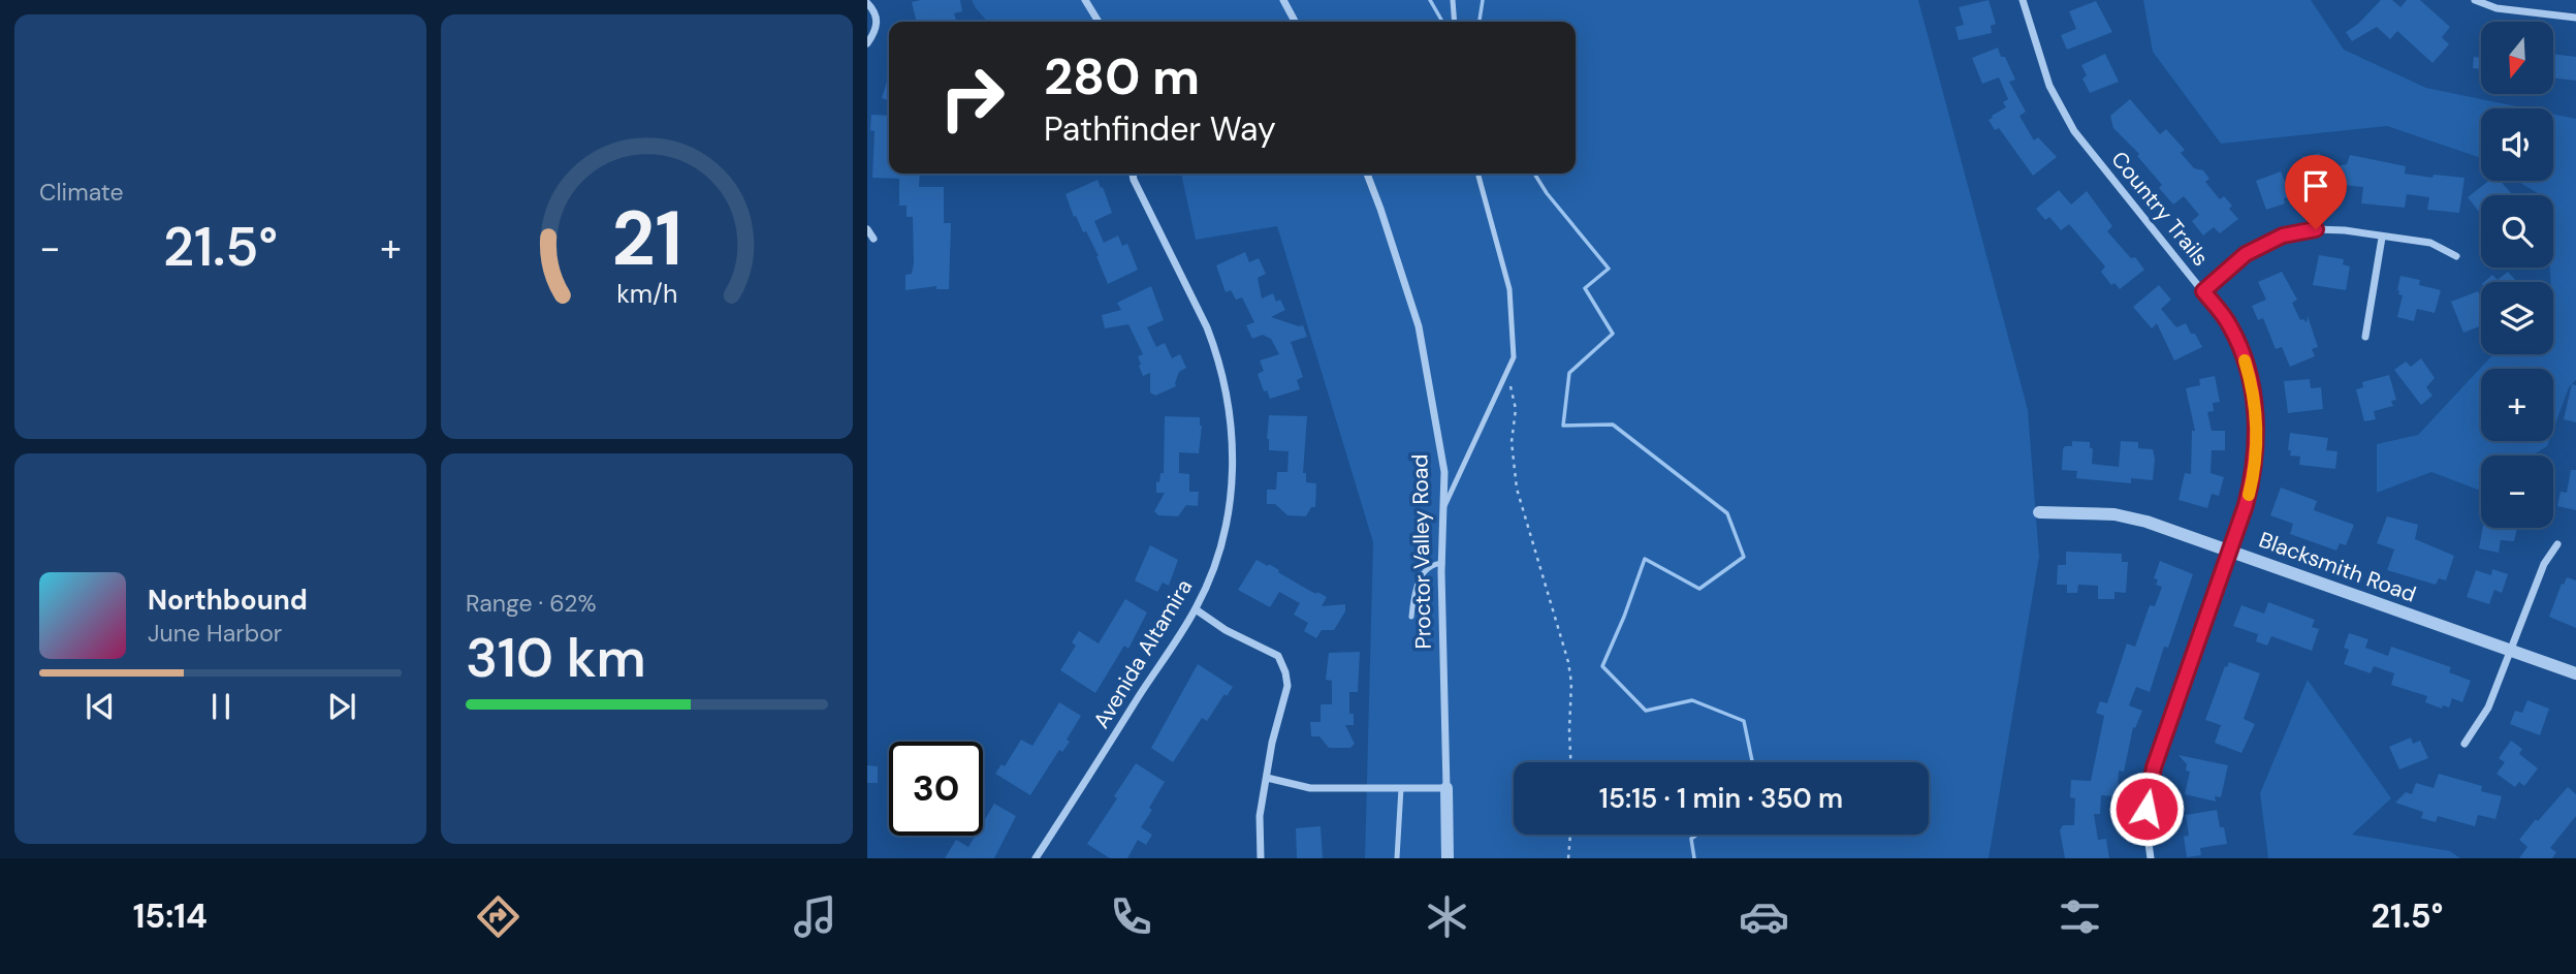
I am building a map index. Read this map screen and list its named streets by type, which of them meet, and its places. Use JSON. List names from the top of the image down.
{
  "streets": {
    "street": [
      "Country Trails",
      "Proctor Valley Road",
      "Blacksmith Road",
      "Avenida Altamira"
    ]
  },
  "crossings": [
    ["Country Trails", "Blacksmith Road"]
  ],
  "north": "bottom",
  "page": {
    "tile": [
      "Climate",
      ["Range · 62%", "310 km"]
    ],
    "map_buttons": ["+", "−"],
    "turn": ["280 m", "Pathfinder Way"],
    "heat": ["−", "21.5°", "+"],
    "song": ["Northbound", "June Harbor"],
    "limit": "30",
    "trip": "15:15 · 1 min · 350 m",
    "tabs": ["15:14", "21.5°"],
    "gauge": ["21", "km/h"]
  }
}
